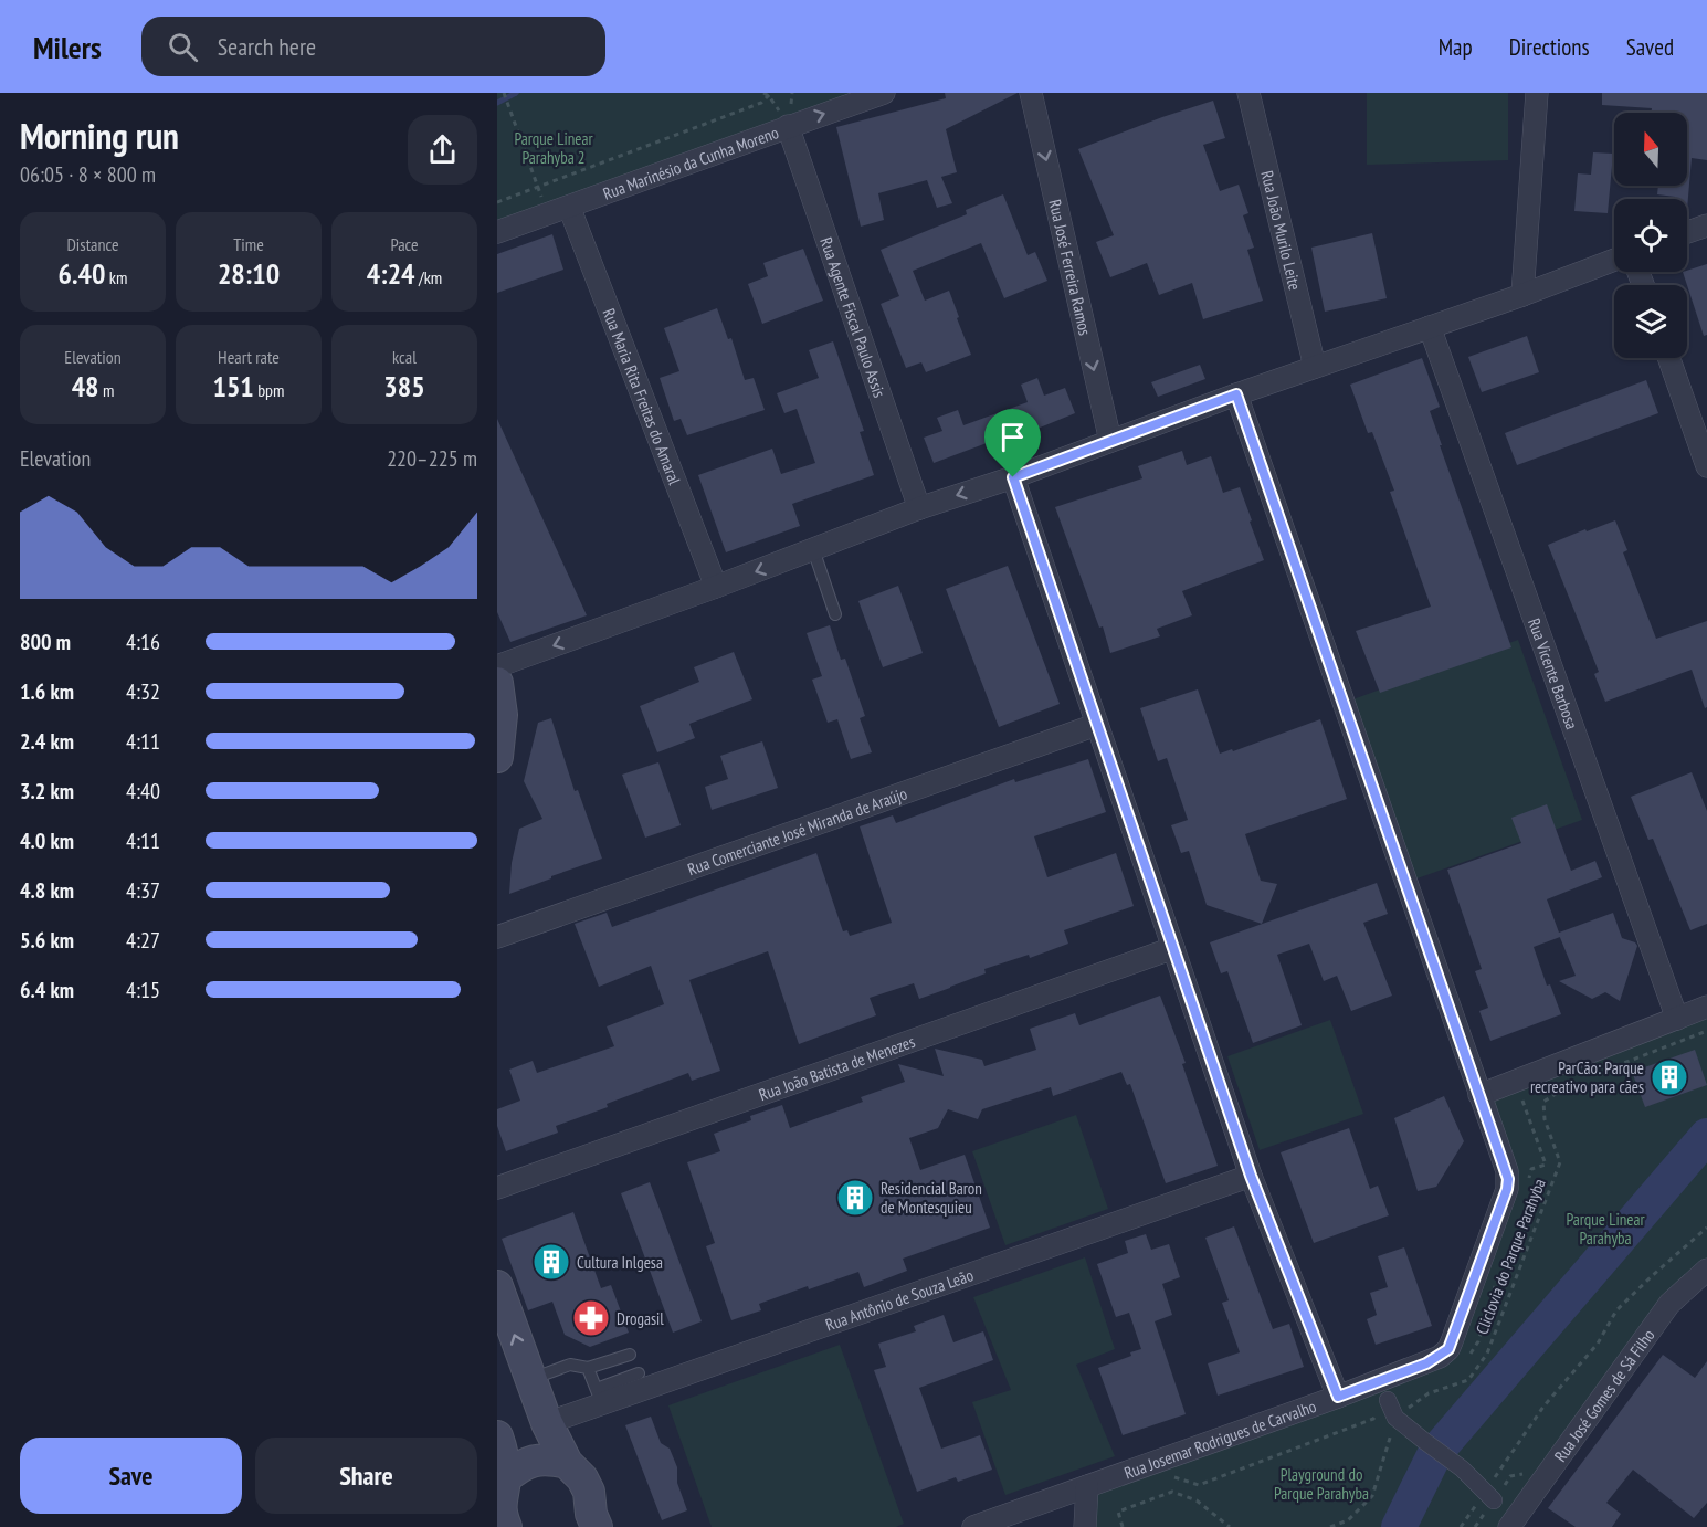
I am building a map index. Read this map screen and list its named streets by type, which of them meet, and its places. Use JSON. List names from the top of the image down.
{
  "streets": {
    "street": [
      "Rua Marinésio da Cunha Moreno",
      "Rua João Murilo Leite",
      "Rua José Ferreira Ramos",
      "Rua Agente Fiscal Paulo Assis",
      "Rua Maria Rita Freitas do Amaral",
      "Rua Vicente Barbosa",
      "Rua Comerciante José Miranda de Araújo",
      "Rua João Batista de Menezes",
      "Rua Antônio de Souza Leão",
      "Rua José Gomes de Sá Filho",
      "Rua Josemar Rodrigues de Carvalho"
    ],
    "path": ["Cliclovia do Parque Parahyba"]
  },
  "crossings": [
    ["Rua Marinésio da Cunha Moreno", "Rua Agente Fiscal Paulo Assis"],
    ["Rua Marinésio da Cunha Moreno", "Rua Maria Rita Freitas do Amaral"]
  ],
  "one_way": ["Rua José Ferreira Ramos"],
  "parks": ["Parque Linear Parahyba 2", "Parque Linear Parahyba", "Playground do Parque Parahyba"],
  "places": {
    "building": ["ParCão: Parque recreativo para cães", "Residencial Baron de Montesquieu", "Cultura Inlgesa"],
    "pharmacy": ["Drogasil"]
  },
  "north": "top",
  "page": {
    "header": "Milers",
    "search": "Search here",
    "nav": ["Map", "Directions", "Saved"],
    "heading": ["Morning run", "06:05 · 8 × 800 m"],
    "stats": [
      ["Distance", "6.40 km"],
      ["Time", "28:10"],
      ["Pace", "4:24 /km"],
      ["Elevation", "48 m"],
      ["Heart rate", "151 bpm"],
      ["kcal", "385"]
    ],
    "chart": ["Elevation", "220–225 m"],
    "list": [
      {
        "name": "800 m",
        "note": "4:16"
      },
      {
        "name": "1.6 km",
        "note": "4:32"
      },
      {
        "name": "2.4 km",
        "note": "4:11"
      },
      {
        "name": "3.2 km",
        "note": "4:40"
      },
      {
        "name": "4.0 km",
        "note": "4:11"
      },
      {
        "name": "4.8 km",
        "note": "4:37"
      },
      {
        "name": "5.6 km",
        "note": "4:27"
      },
      {
        "name": "6.4 km",
        "note": "4:15"
      }
    ],
    "buttons": ["Save", "Share"]
  }
}
